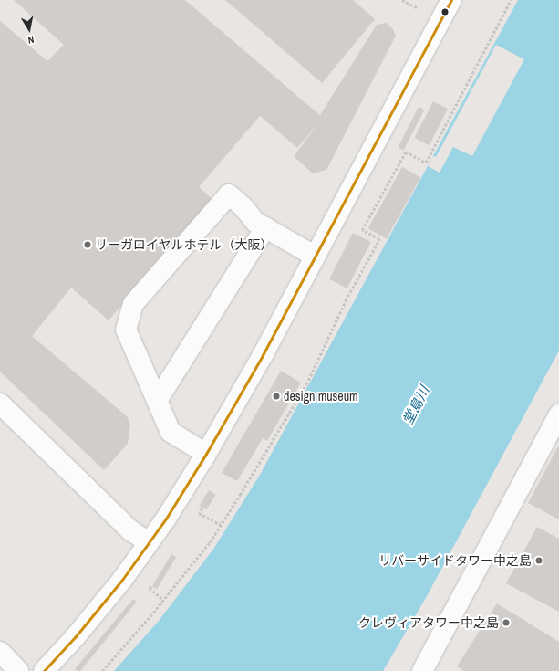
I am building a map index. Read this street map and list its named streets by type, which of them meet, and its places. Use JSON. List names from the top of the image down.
{
  "water": ["堂島川"],
  "places": [
    "リーガロイヤルホテル（大阪）",
    "design museum",
    "リバーサイドタワー中之島",
    "クレヴィアタワー中之島"
  ],
  "north": "bottom"
}
